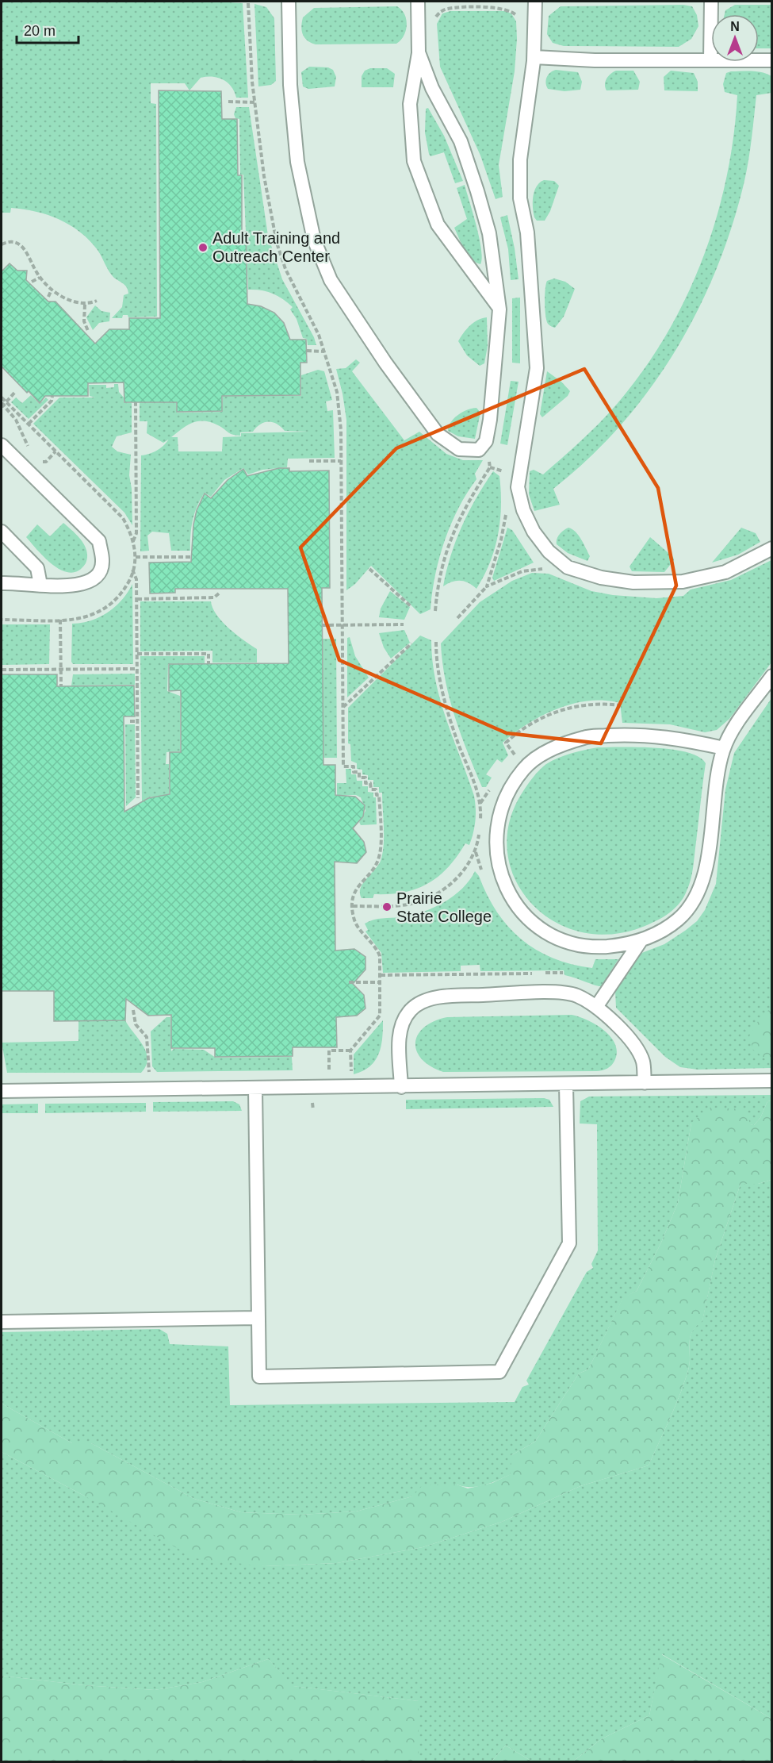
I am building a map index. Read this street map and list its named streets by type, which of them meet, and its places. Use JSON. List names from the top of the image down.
{
  "places": ["Adult Training and Outreach Center", "Prairie State College"],
  "scale_bar": "20 m",
  "north": "top"
}
